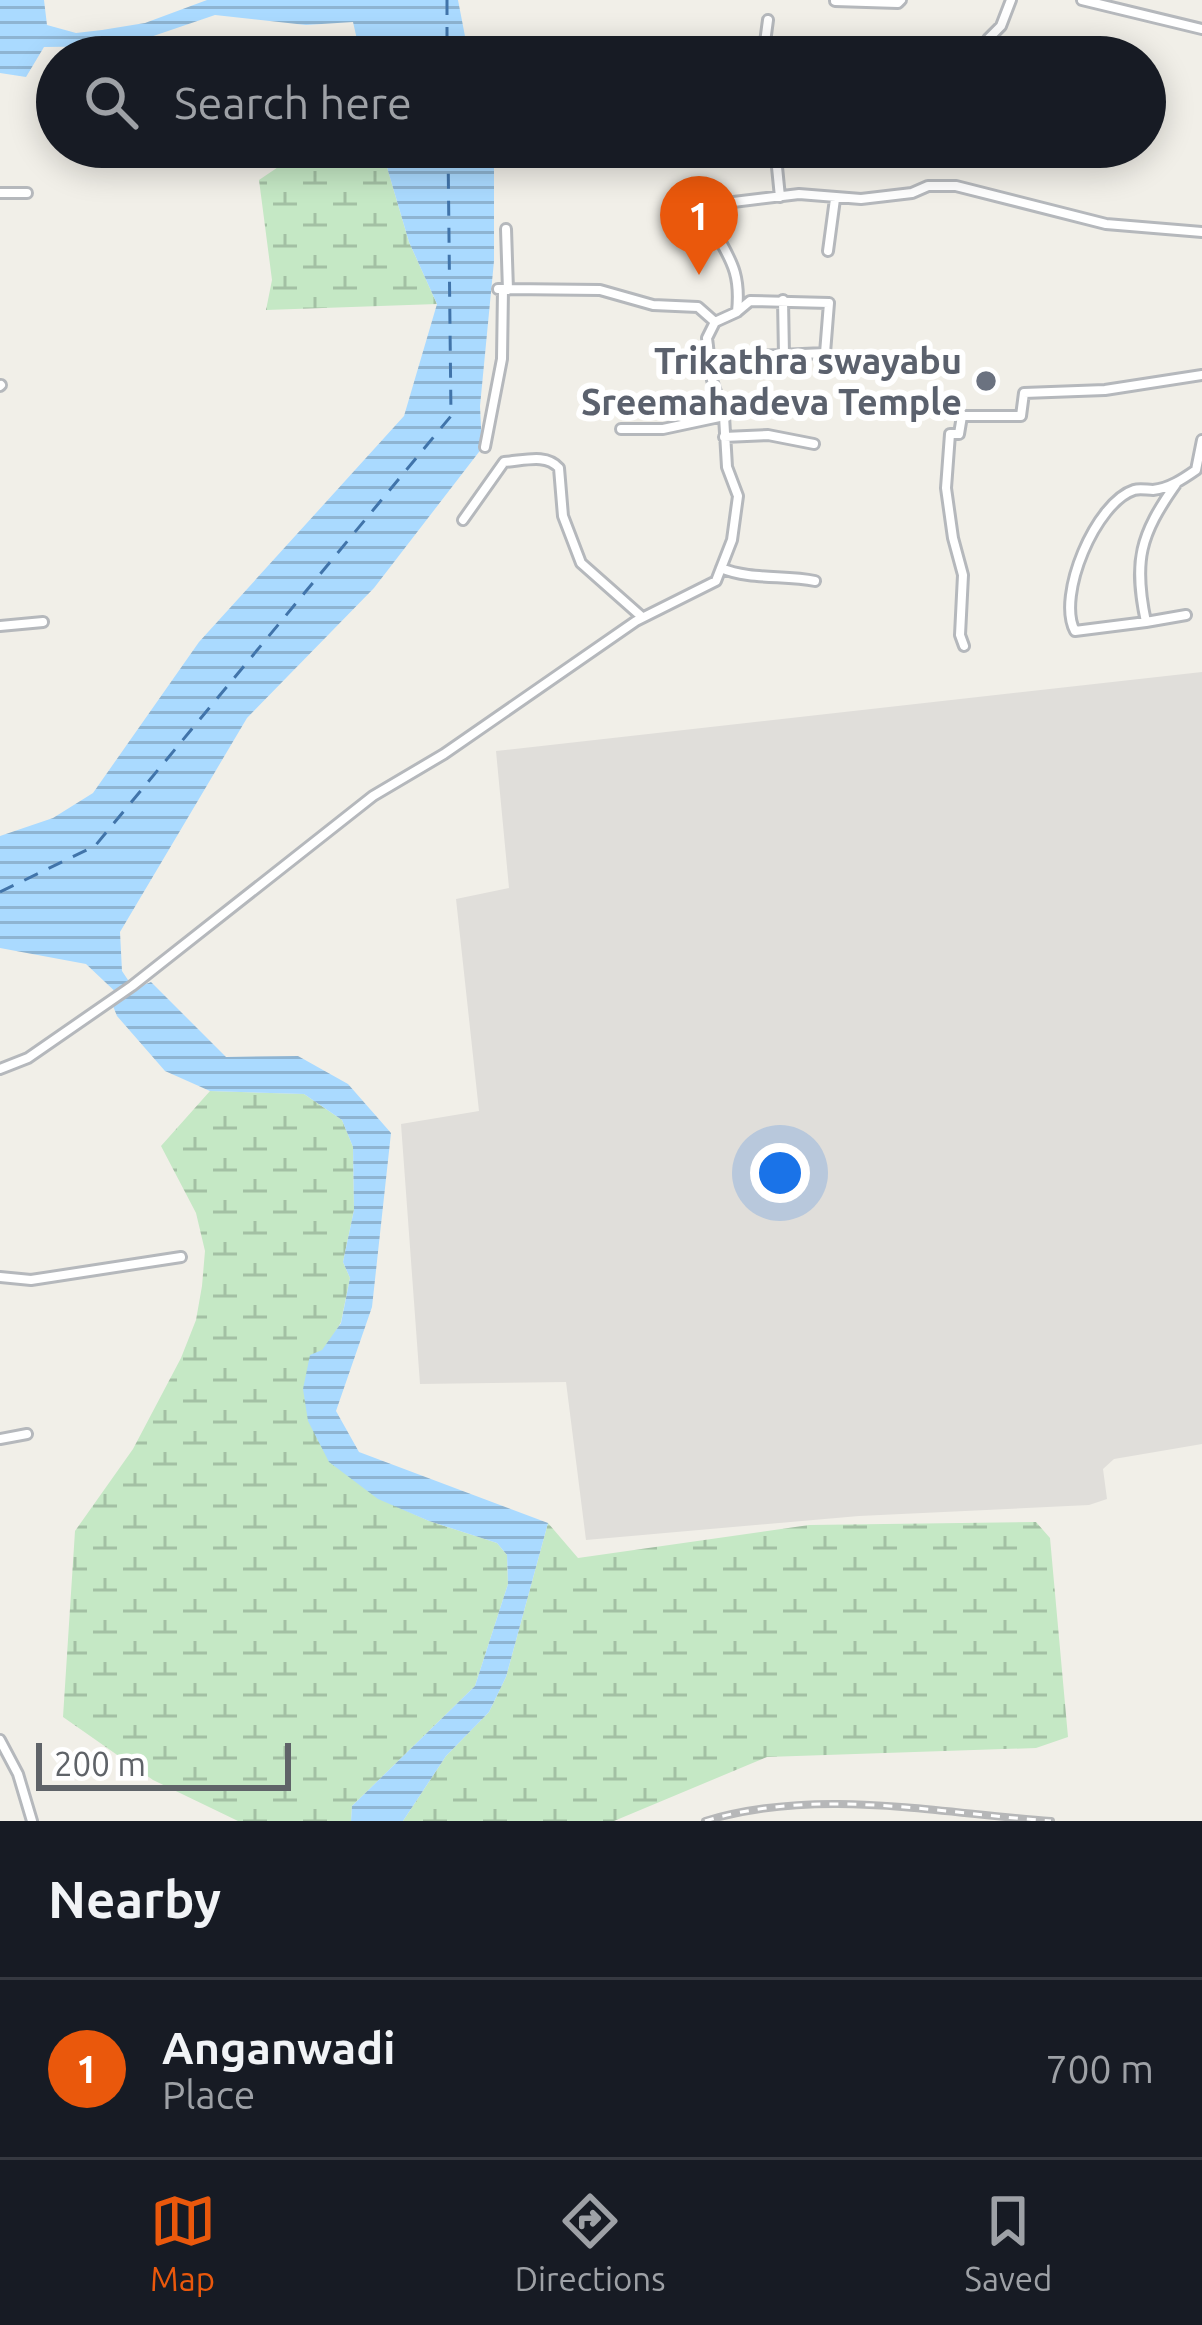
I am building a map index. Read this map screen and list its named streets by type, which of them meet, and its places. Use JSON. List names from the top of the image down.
{
  "places": ["Trikathra swayabu Sreemahadeva Temple"],
  "scale_bar": "200 m",
  "page": {
    "search": "Search here",
    "pins": "1",
    "scale": "200 m",
    "heading": "Nearby",
    "list": [
      {
        "mark": "1",
        "name": "Anganwadi",
        "note": "Place",
        "value": "700 m"
      }
    ],
    "nav": ["Map", "Directions", "Saved"]
  }
}
